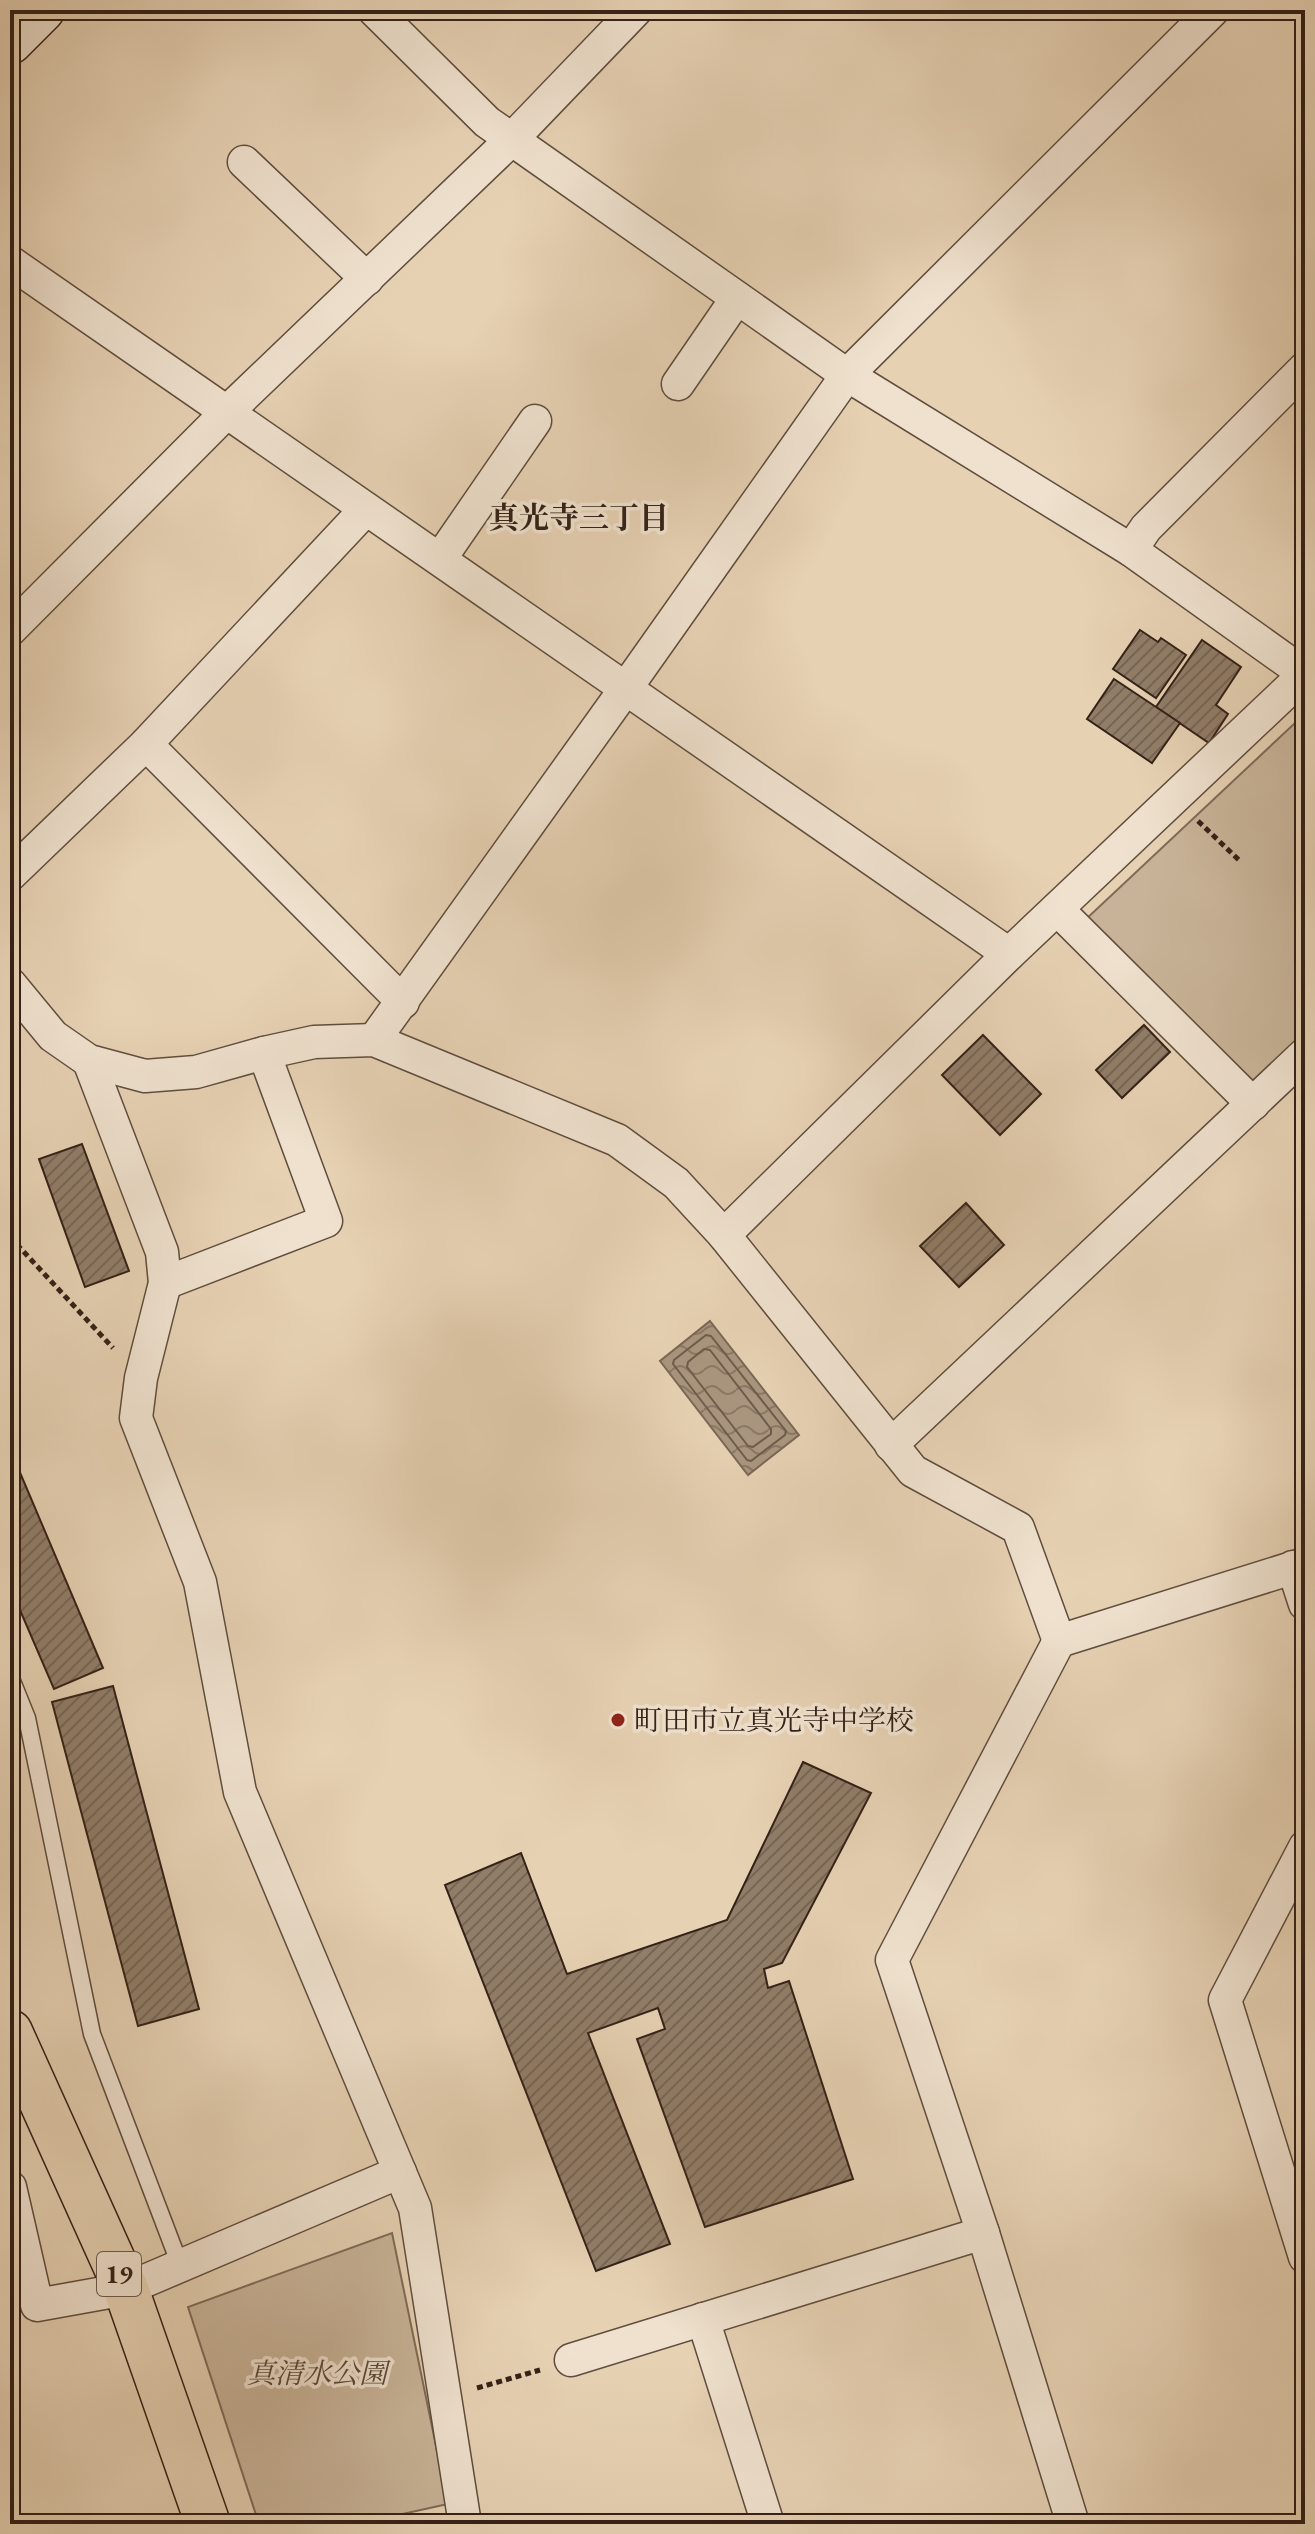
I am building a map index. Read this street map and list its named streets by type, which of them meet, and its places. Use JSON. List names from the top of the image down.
{
  "streets": {
    "main road": ["19"]
  },
  "districts": ["真光寺三丁目"],
  "parks": ["真清水公園"],
  "places": ["町田市立真光寺中学校"]
}
